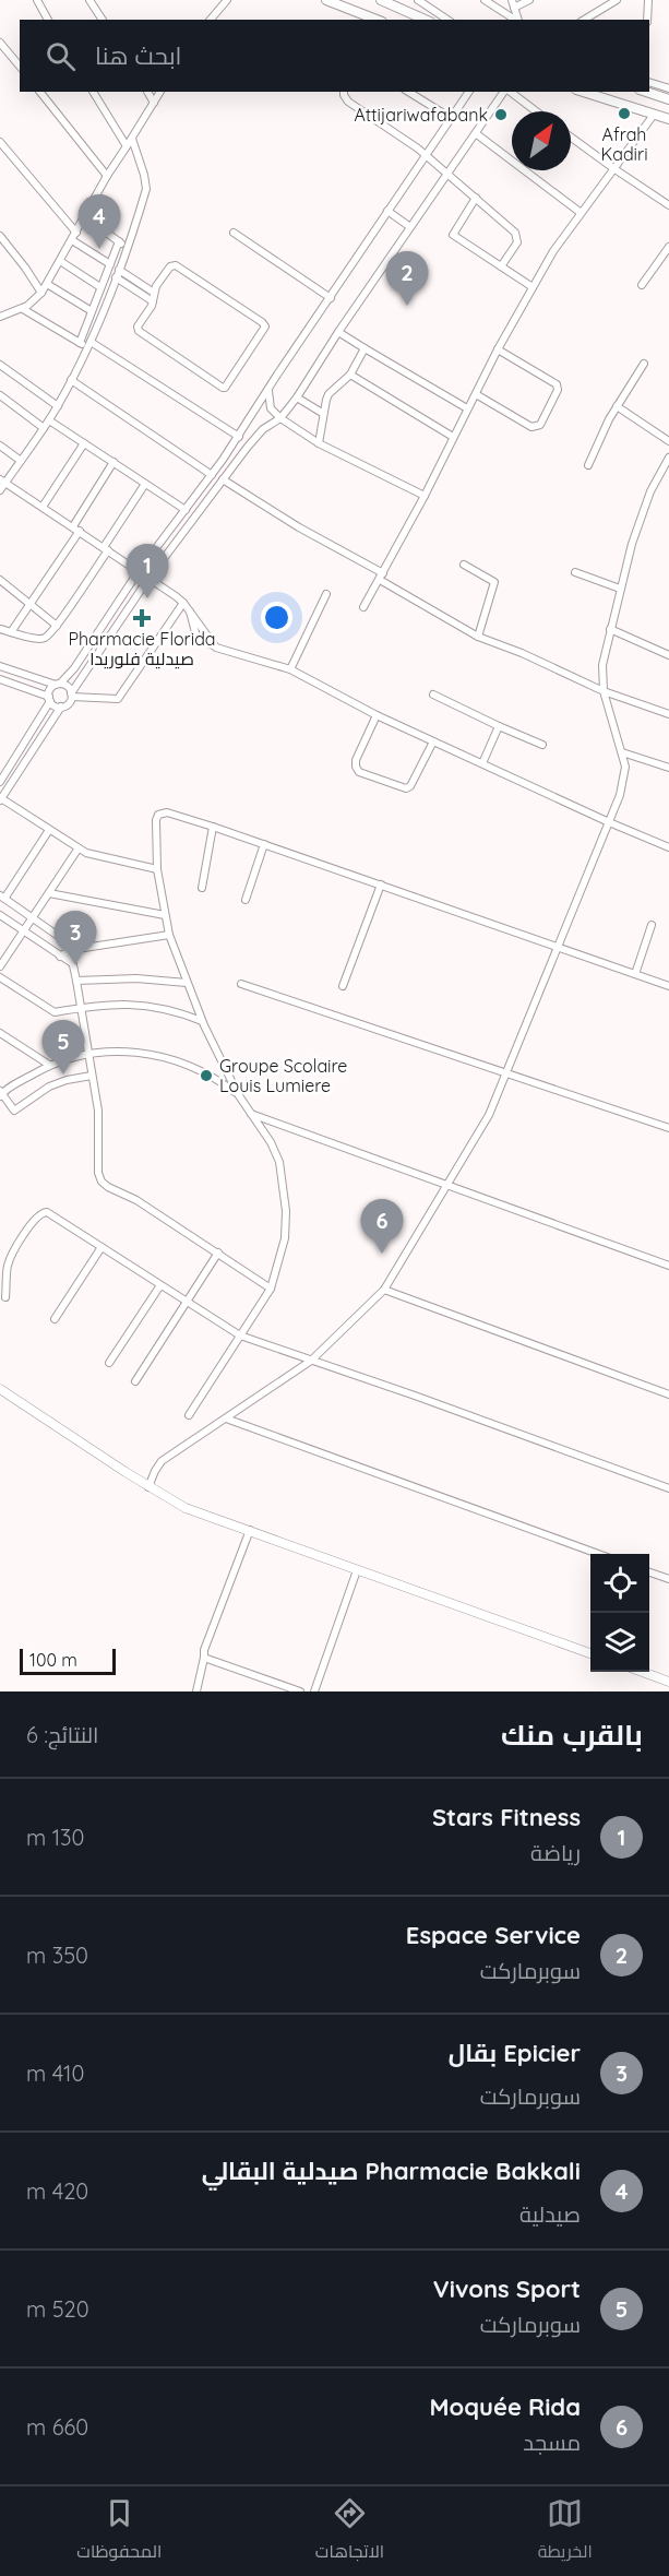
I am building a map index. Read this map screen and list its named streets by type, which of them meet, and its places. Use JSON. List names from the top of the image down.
{
  "places": {
    "other": ["Afrah Kadiri", "Attijariwafabank", "Groupe Scolaire Louis Lumiere"],
    "health": ["Pharmacie Florida صيدلية فلوريدا"]
  },
  "scale_bar": "100 m",
  "north": "top right",
  "page": {
    "search": "ابحث هنا",
    "pins": [
      "4",
      "2",
      "1",
      "3",
      "5",
      "6"
    ],
    "scale": "100 m",
    "heading": ["بالقرب منك", "النتائج: 6"],
    "list": [
      {
        "mark": "1",
        "name": "Stars Fitness",
        "note": "رياضة",
        "value": "130 m"
      },
      {
        "mark": "2",
        "name": "Espace Service",
        "note": "سوبرماركت",
        "value": "350 m"
      },
      {
        "mark": "3",
        "name": "Epicier بقال",
        "note": "سوبرماركت",
        "value": "410 m"
      },
      {
        "mark": "4",
        "name": "Pharmacie Bakkali صيدلية البقالي",
        "note": "صيدلية",
        "value": "420 m"
      },
      {
        "mark": "5",
        "name": "Vivons Sport",
        "note": "سوبرماركت",
        "value": "520 m"
      },
      {
        "mark": "6",
        "name": "Moquée Rida",
        "note": "مسجد",
        "value": "660 m"
      }
    ],
    "nav": ["الخريطة", "الاتجاهات", "المحفوظات"]
  }
}
